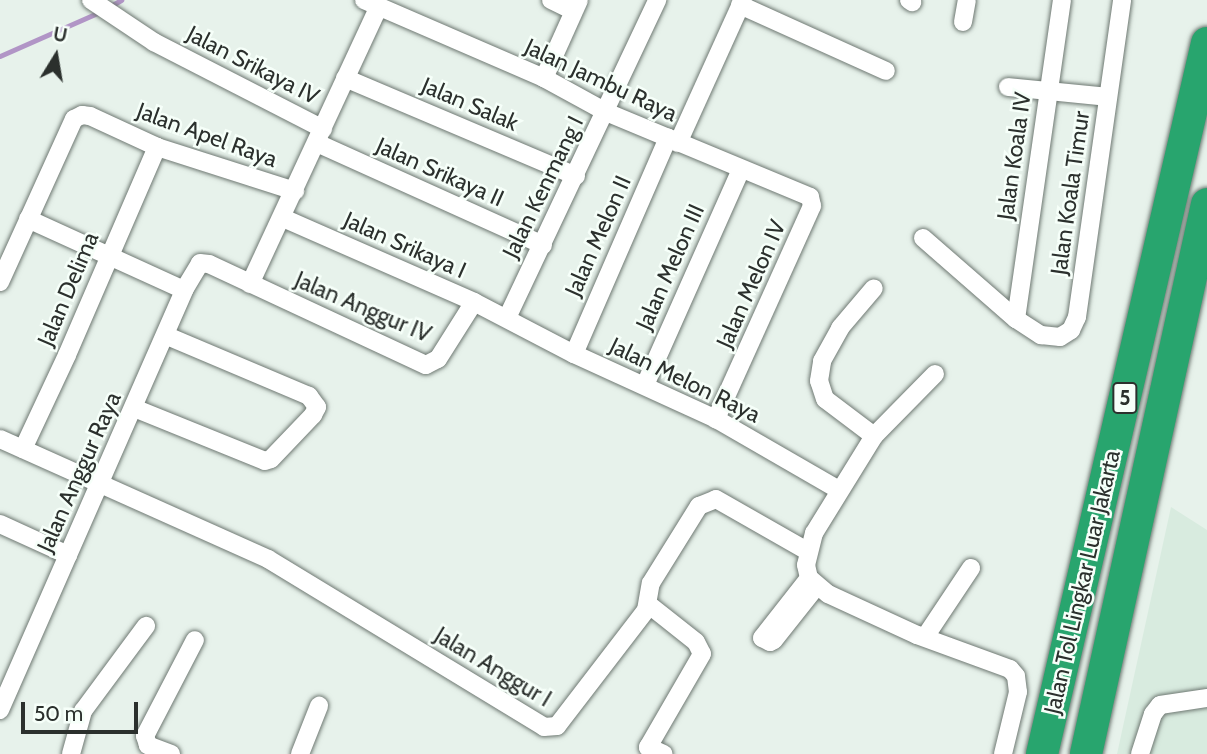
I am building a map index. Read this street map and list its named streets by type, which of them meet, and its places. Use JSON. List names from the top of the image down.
{
  "streets": {
    "highway": ["5", "Jalan Tol Lingkar Luar Jakarta"],
    "street": [
      "Jalan Srikaya IV",
      "Jalan Jambu Raya",
      "Jalan Salak",
      "Jalan Apel Raya",
      "Jalan Koala IV",
      "Jalan Srikaya II",
      "Jalan Kenmang I",
      "Jalan Koala Timur",
      "Jalan Melon II",
      "Jalan Srikaya I",
      "Jalan Melon III",
      "Jalan Melon IV",
      "Jalan Delima",
      "Jalan Anggur IV",
      "Jalan Melon Raya",
      "Jalan Anggur Raya",
      "Jalan Anggur I"
    ]
  },
  "crossings": [
    ["Jalan Srikaya IV", "Jalan Srikaya II"],
    ["Jalan Jambu Raya", "Jalan Kenmang I"],
    ["Jalan Jambu Raya", "Jalan Melon II"],
    ["Jalan Jambu Raya", "Jalan Melon III"],
    ["Jalan Jambu Raya", "Jalan Melon IV"],
    ["Jalan Salak", "Jalan Kenmang I"],
    ["Jalan Apel Raya", "Jalan Delima"],
    ["Jalan Koala IV", "Jalan Koala Timur"],
    ["Jalan Srikaya II", "Jalan Kenmang I"],
    ["Jalan Kenmang I", "Jalan Srikaya I"],
    ["Jalan Kenmang I", "Jalan Melon Raya"],
    ["Jalan Melon II", "Jalan Melon Raya"],
    ["Jalan Srikaya I", "Jalan Anggur IV"],
    ["Jalan Srikaya I", "Jalan Melon Raya"],
    ["Jalan Melon III", "Jalan Melon Raya"],
    ["Jalan Melon IV", "Jalan Melon Raya"],
    ["Jalan Delima", "Jalan Anggur I"],
    ["Jalan Anggur IV", "Jalan Anggur Raya"],
    ["Jalan Anggur Raya", "Jalan Anggur I"]
  ],
  "scale_bar": "50 m",
  "north": "top"
}
